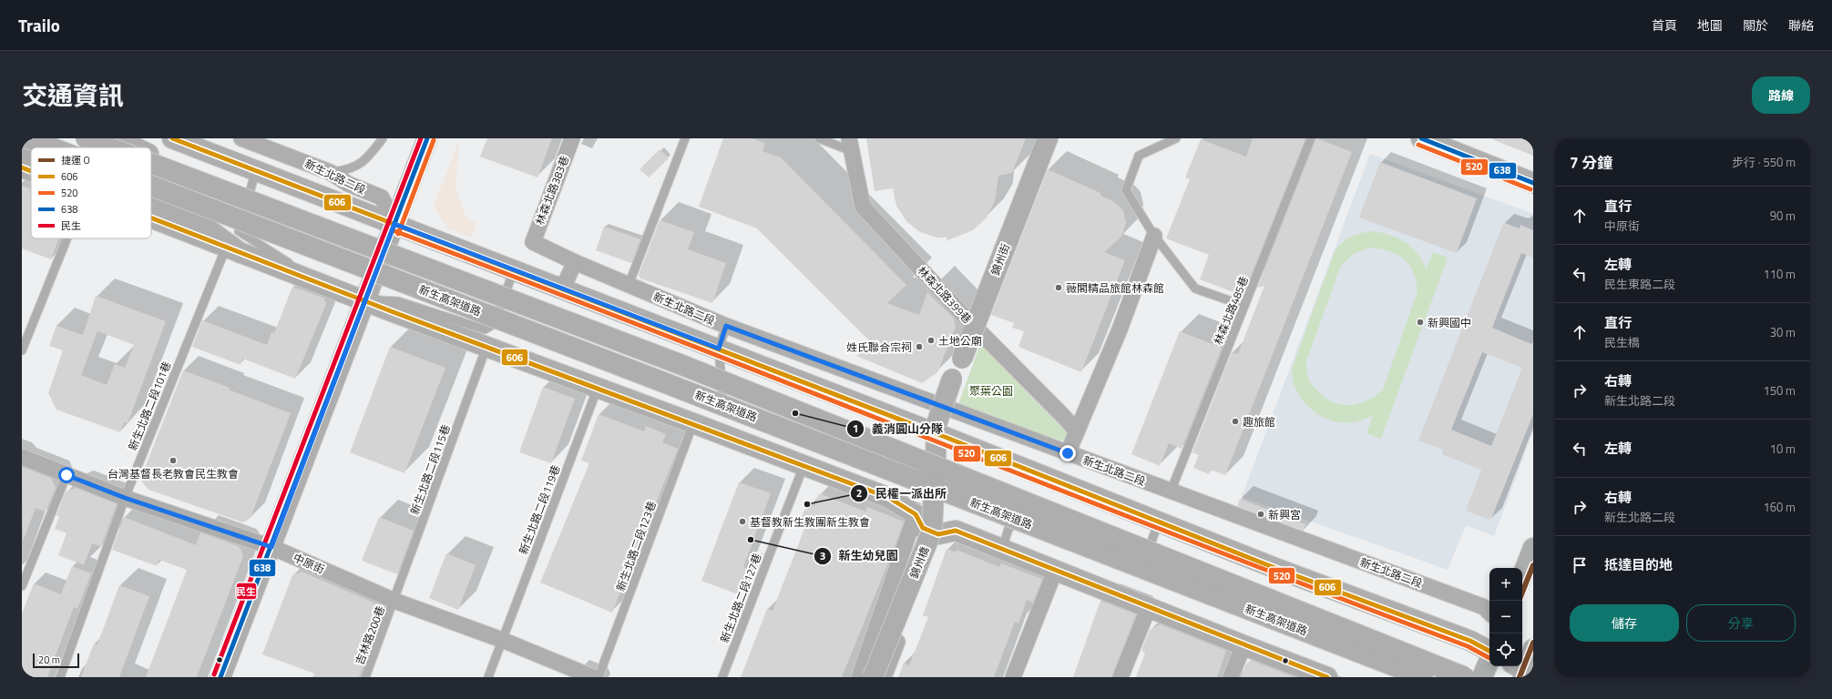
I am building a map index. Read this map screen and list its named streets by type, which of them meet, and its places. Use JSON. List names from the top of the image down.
{
  "streets": {
    "highway": ["新生高架道路"],
    "street": [
      "新生北路二段",
      "林森北路383巷",
      "錦州街",
      "林森北路399巷",
      "錦州橋",
      "中原街"
    ],
    "lane": [
      "林森北路485巷",
      "新生北路二段101巷",
      "新生北路二段115巷",
      "新生北路二段119巷",
      "新生北路二段123巷",
      "新生北路二段127巷",
      "吉林路200巷"
    ]
  },
  "crossings": [
    ["新生北路二段", "林森北路383巷"],
    ["新生北路二段", "林森北路485巷"],
    ["新生北路二段", "錦州橋"],
    ["錦州街", "錦州橋"],
    ["新生北路二段101巷", "中原街"],
    ["新生北路二段115巷", "中原街"],
    ["新生北路二段115巷", "吉林路200巷"],
    ["新生北路二段119巷", "中原街"],
    ["中原街", "吉林路200巷"]
  ],
  "parks": ["聚葉公園"],
  "places": [
    "薇閣精品旅館林森館",
    "新興國中",
    "土地公廟",
    "姓氏聯合宗祠",
    "義消圓山分隊",
    "趣旅館",
    "台灣基督長老教會民生教會",
    "民權一派出所",
    "新興宮",
    "基督教新生教團新生教會",
    "新生幼兒園"
  ],
  "lines": [
    "transit line 606",
    "transit line 638",
    "transit line 民生",
    "transit line 520",
    "metro line O"
  ],
  "legend": [
    "捷運 O",
    "606",
    "520",
    "638",
    "民生"
  ],
  "scale_bar": "20 m",
  "page": {
    "header": "Trailo",
    "nav": [
      "首頁",
      "地圖",
      "關於",
      "聯絡"
    ],
    "title": "交通資訊",
    "buttons": [
      "路線",
      ["儲存", "分享"]
    ],
    "heading": ["7 分鐘", "步行 · 550 m"],
    "list": [
      ["直行", "中原街", "90 m"],
      ["左轉", "民生東路二段", "110 m"],
      ["直行", "民生橋", "30 m"],
      ["右轉", "新生北路二段", "150 m"],
      ["左轉", "10 m"],
      ["右轉", "新生北路二段", "160 m"],
      "抵達目的地"
    ],
    "map_buttons": ["+", "−"],
    "scale": "20 m"
  }
}
